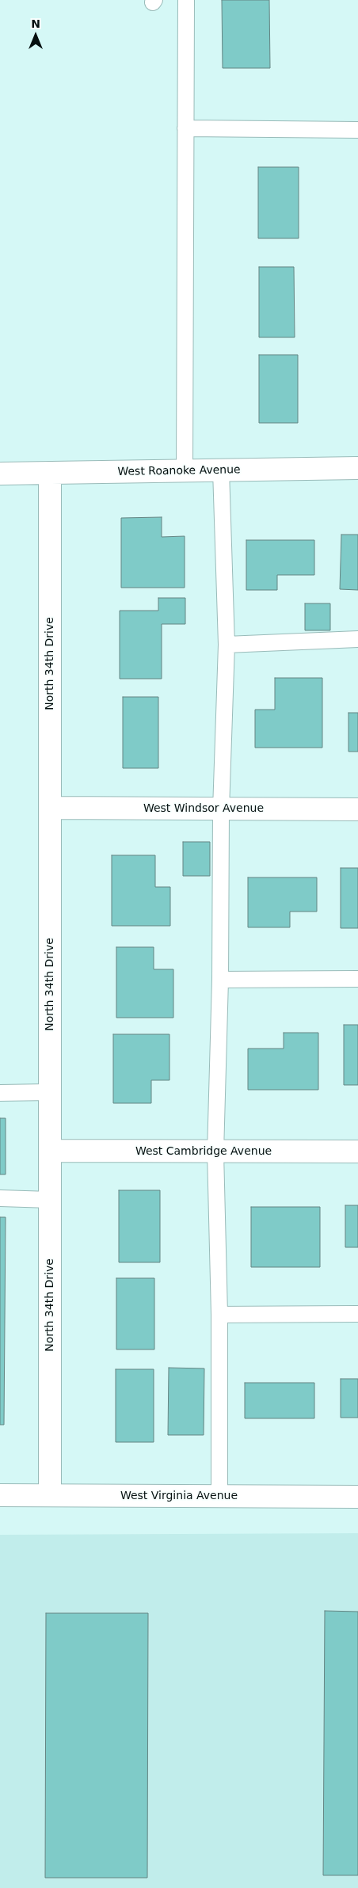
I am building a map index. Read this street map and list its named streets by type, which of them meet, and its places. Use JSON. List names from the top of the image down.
{
  "streets": {
    "street": [
      "West Roanoke Avenue",
      "North 34th Drive",
      "West Windsor Avenue",
      "West Cambridge Avenue",
      "West Virginia Avenue"
    ]
  },
  "crossings": [
    ["West Roanoke Avenue", "North 34th Drive"],
    ["North 34th Drive", "West Windsor Avenue"],
    ["North 34th Drive", "West Cambridge Avenue"],
    ["North 34th Drive", "West Virginia Avenue"]
  ],
  "north": "top"
}
